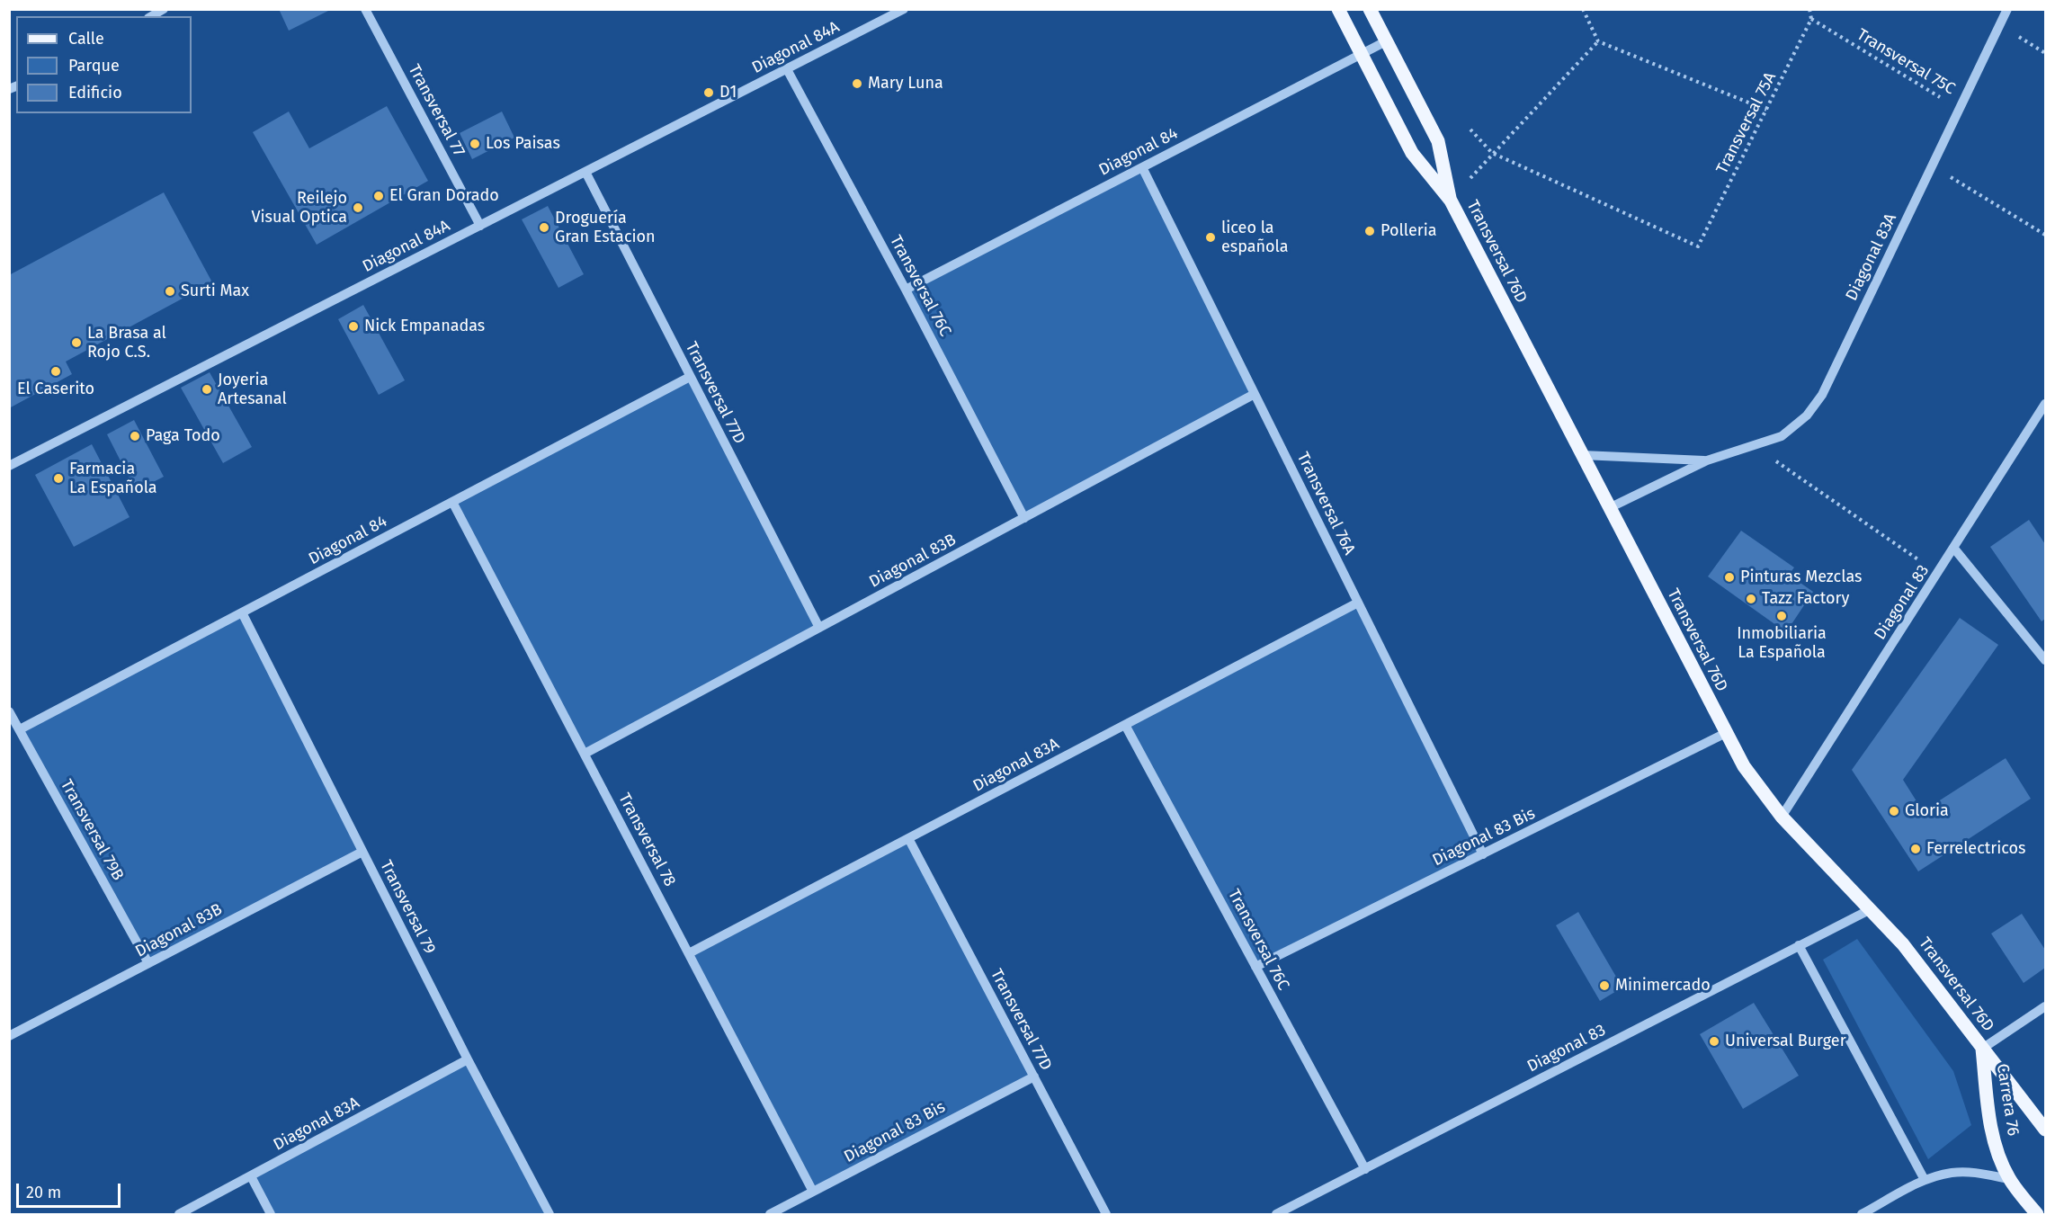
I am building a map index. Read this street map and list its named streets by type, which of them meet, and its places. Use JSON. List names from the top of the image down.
{
  "streets": {
    "main road": ["Transversal 76D", "Carrera 76"],
    "street": [
      "Diagonal 84A",
      "Transversal 77",
      "Diagonal 84",
      "Diagonal 83A",
      "Transversal 76C",
      "Transversal 77D",
      "Transversal 76A",
      "Diagonal 83B",
      "Diagonal 83",
      "Transversal 79B",
      "Diagonal 83 Bis",
      "Transversal 78",
      "Transversal 79"
    ],
    "path": ["Transversal 75C", "Transversal 75A"]
  },
  "crossings": [
    ["Diagonal 84A", "Transversal 77"],
    ["Diagonal 84A", "Transversal 76C"],
    ["Diagonal 84A", "Transversal 77D"],
    ["Transversal 75C", "Transversal 75A"],
    ["Transversal 75C", "Diagonal 83A"],
    ["Diagonal 84", "Transversal 76D"],
    ["Diagonal 84", "Transversal 76C"],
    ["Diagonal 84", "Transversal 77D"],
    ["Diagonal 84", "Transversal 76A"],
    ["Diagonal 84", "Transversal 79B"],
    ["Diagonal 84", "Transversal 78"],
    ["Diagonal 84", "Transversal 79"],
    ["Transversal 76D", "Diagonal 83A"],
    ["Transversal 76D", "Diagonal 83"],
    ["Transversal 76D", "Diagonal 83 Bis"],
    ["Transversal 76D", "Carrera 76"],
    ["Diagonal 83A", "Transversal 76C"],
    ["Diagonal 83A", "Transversal 77D"],
    ["Diagonal 83A", "Transversal 76A"],
    ["Diagonal 83A", "Transversal 78"],
    ["Diagonal 83A", "Transversal 79"],
    ["Transversal 76C", "Diagonal 83B"],
    ["Transversal 76C", "Diagonal 83"],
    ["Transversal 76C", "Diagonal 83 Bis"],
    ["Transversal 77D", "Diagonal 83B"],
    ["Transversal 77D", "Diagonal 83 Bis"],
    ["Transversal 76A", "Diagonal 83B"],
    ["Transversal 76A", "Diagonal 83 Bis"],
    ["Diagonal 83B", "Transversal 79B"],
    ["Diagonal 83B", "Transversal 78"],
    ["Diagonal 83B", "Transversal 79"],
    ["Diagonal 83 Bis", "Transversal 78"]
  ],
  "places": [
    "Mary Luna",
    "D1",
    "Los Paisas",
    "El Gran Dorado",
    "Reilejo Visual Optica",
    "Droguería Gran Estacion",
    "Polleria",
    "liceo la española",
    "Surti Max",
    "Nick Empanadas",
    "La Brasa al Rojo C.S.",
    "El Caserito",
    "Joyeria Artesanal",
    "Paga Todo",
    "Farmacia La Española",
    "Pinturas Mezclas",
    "Tazz Factory",
    "Inmobiliaria La Española",
    "Gloria",
    "Ferrelectricos",
    "Minimercado",
    "Universal Burger"
  ],
  "legend": ["Calle", "Parque", "Edificio"],
  "scale_bar": "20 m"
}
